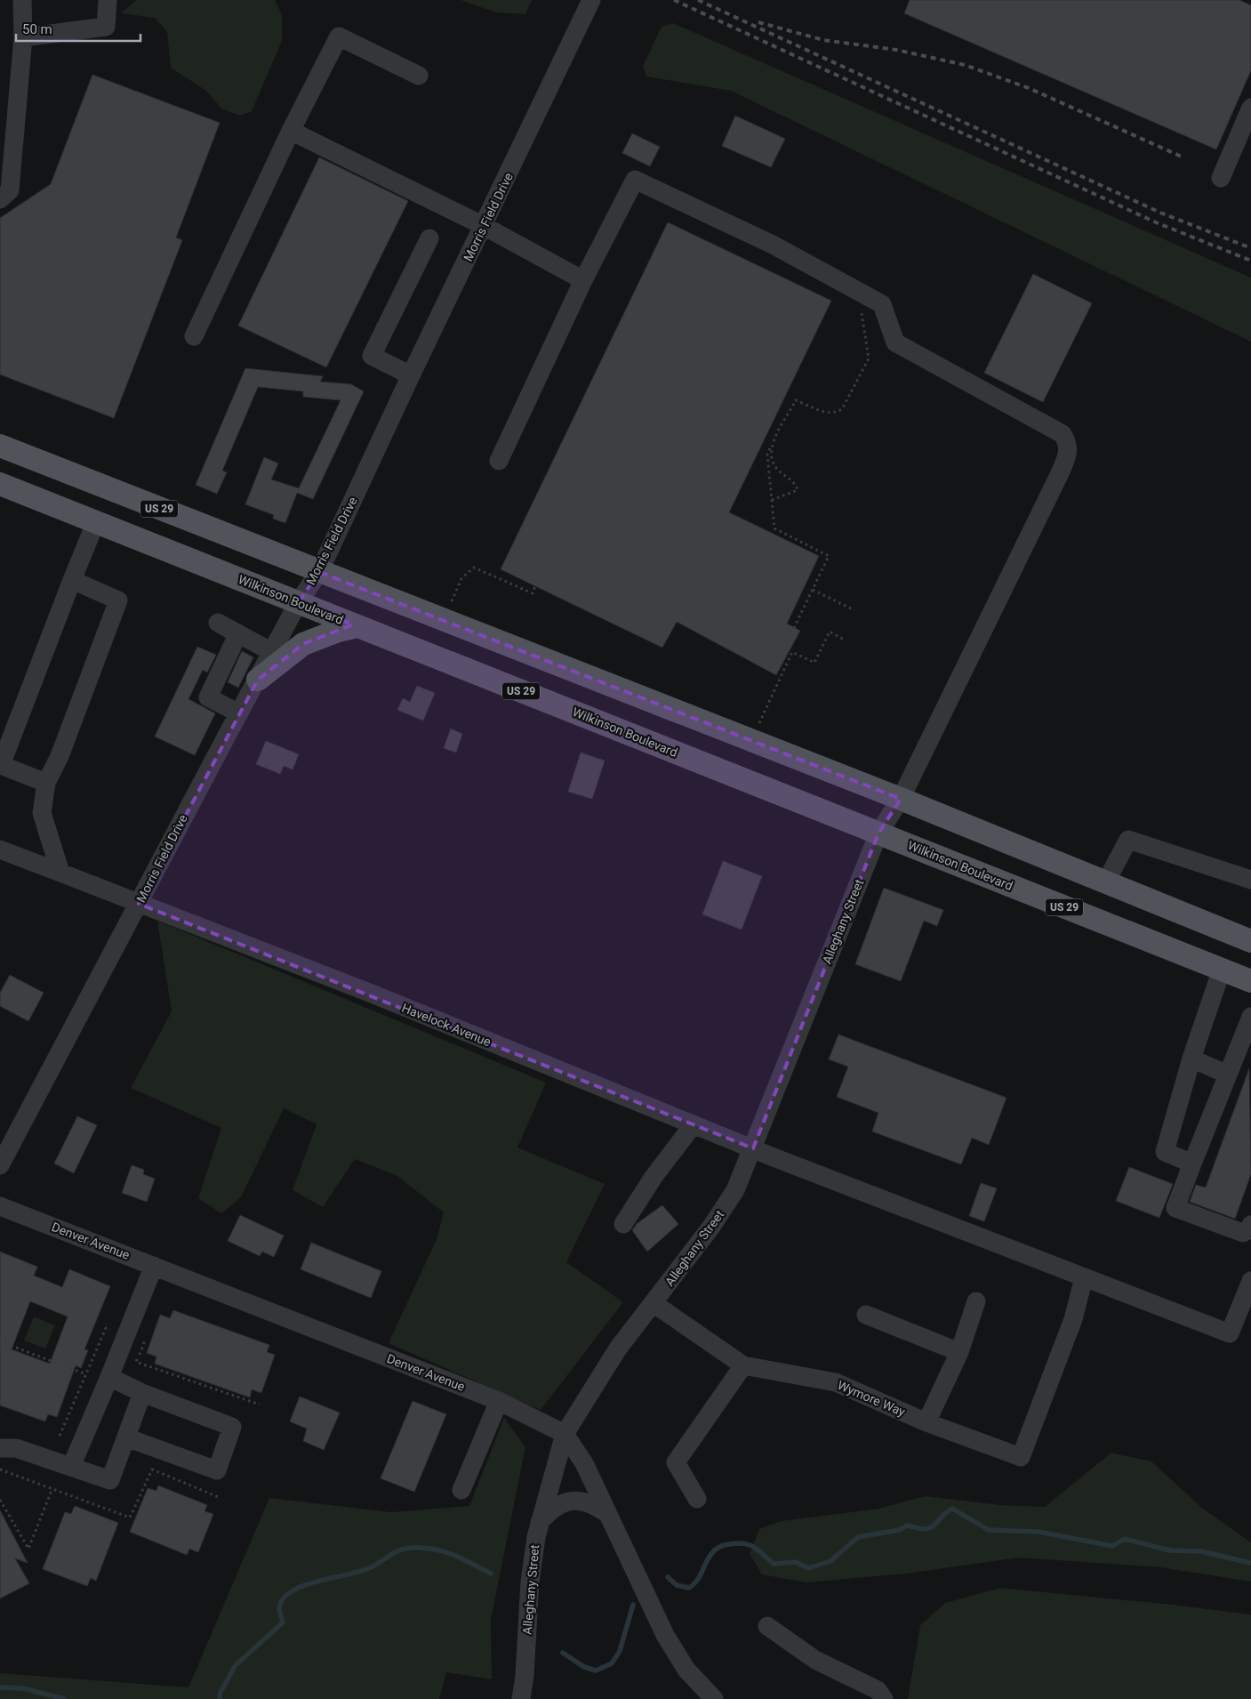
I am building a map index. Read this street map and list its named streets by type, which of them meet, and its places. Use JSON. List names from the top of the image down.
{
  "streets": {
    "main road": ["US 29", "Wilkinson Boulevard"],
    "street": [
      "Morris Field Drive",
      "Alleghany Street",
      "Havelock Avenue",
      "Denver Avenue",
      "Wymore Way"
    ]
  },
  "crossings": [
    ["Morris Field Drive", "US 29"],
    ["Morris Field Drive", "Wilkinson Boulevard"],
    ["Morris Field Drive", "Havelock Avenue"],
    ["US 29", "Alleghany Street"],
    ["Wilkinson Boulevard", "Alleghany Street"],
    ["Alleghany Street", "Havelock Avenue"],
    ["Alleghany Street", "Denver Avenue"],
    ["Alleghany Street", "Wymore Way"],
    ["Havelock Avenue", "Wymore Way"]
  ],
  "scale_bar": "50 m"
}
